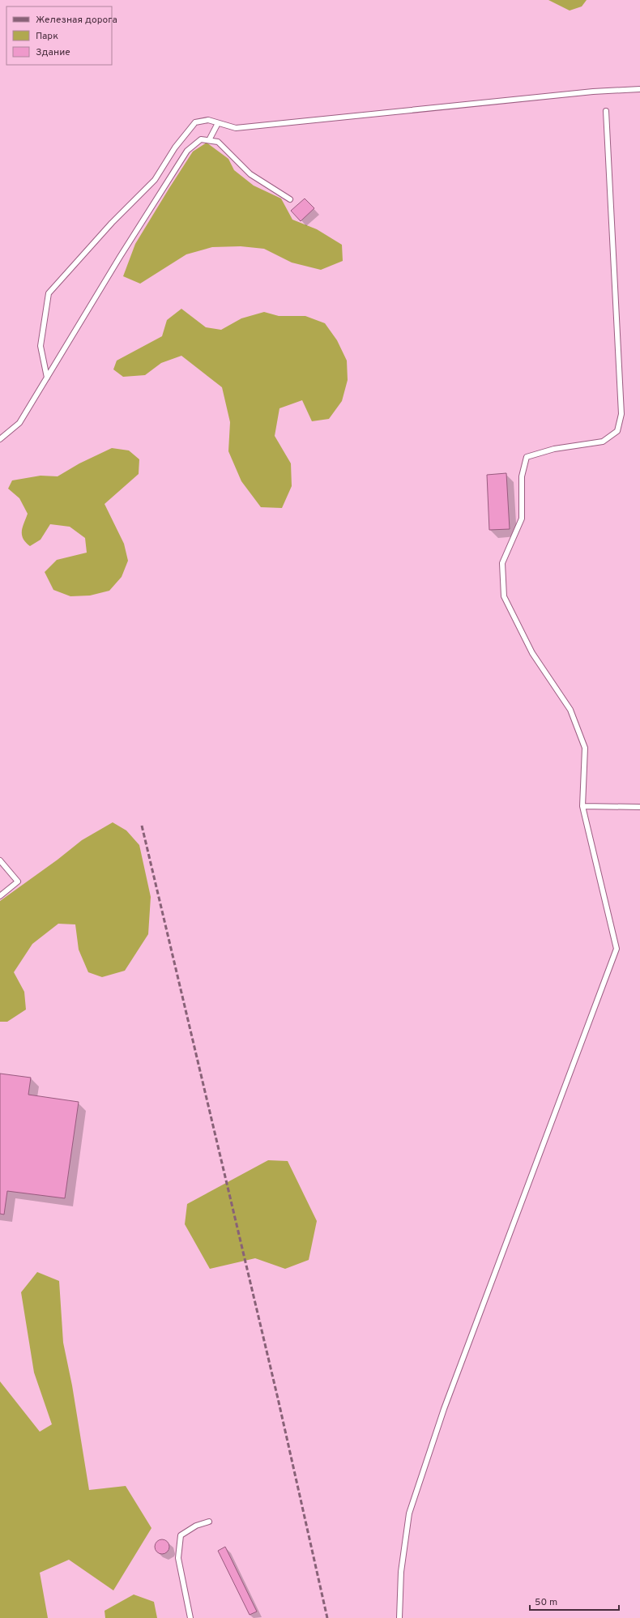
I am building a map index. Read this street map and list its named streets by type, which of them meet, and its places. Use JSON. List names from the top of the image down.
{
  "legend": ["Железная дорога", "Парк", "Здание"],
  "scale_bar": "50 m"
}
